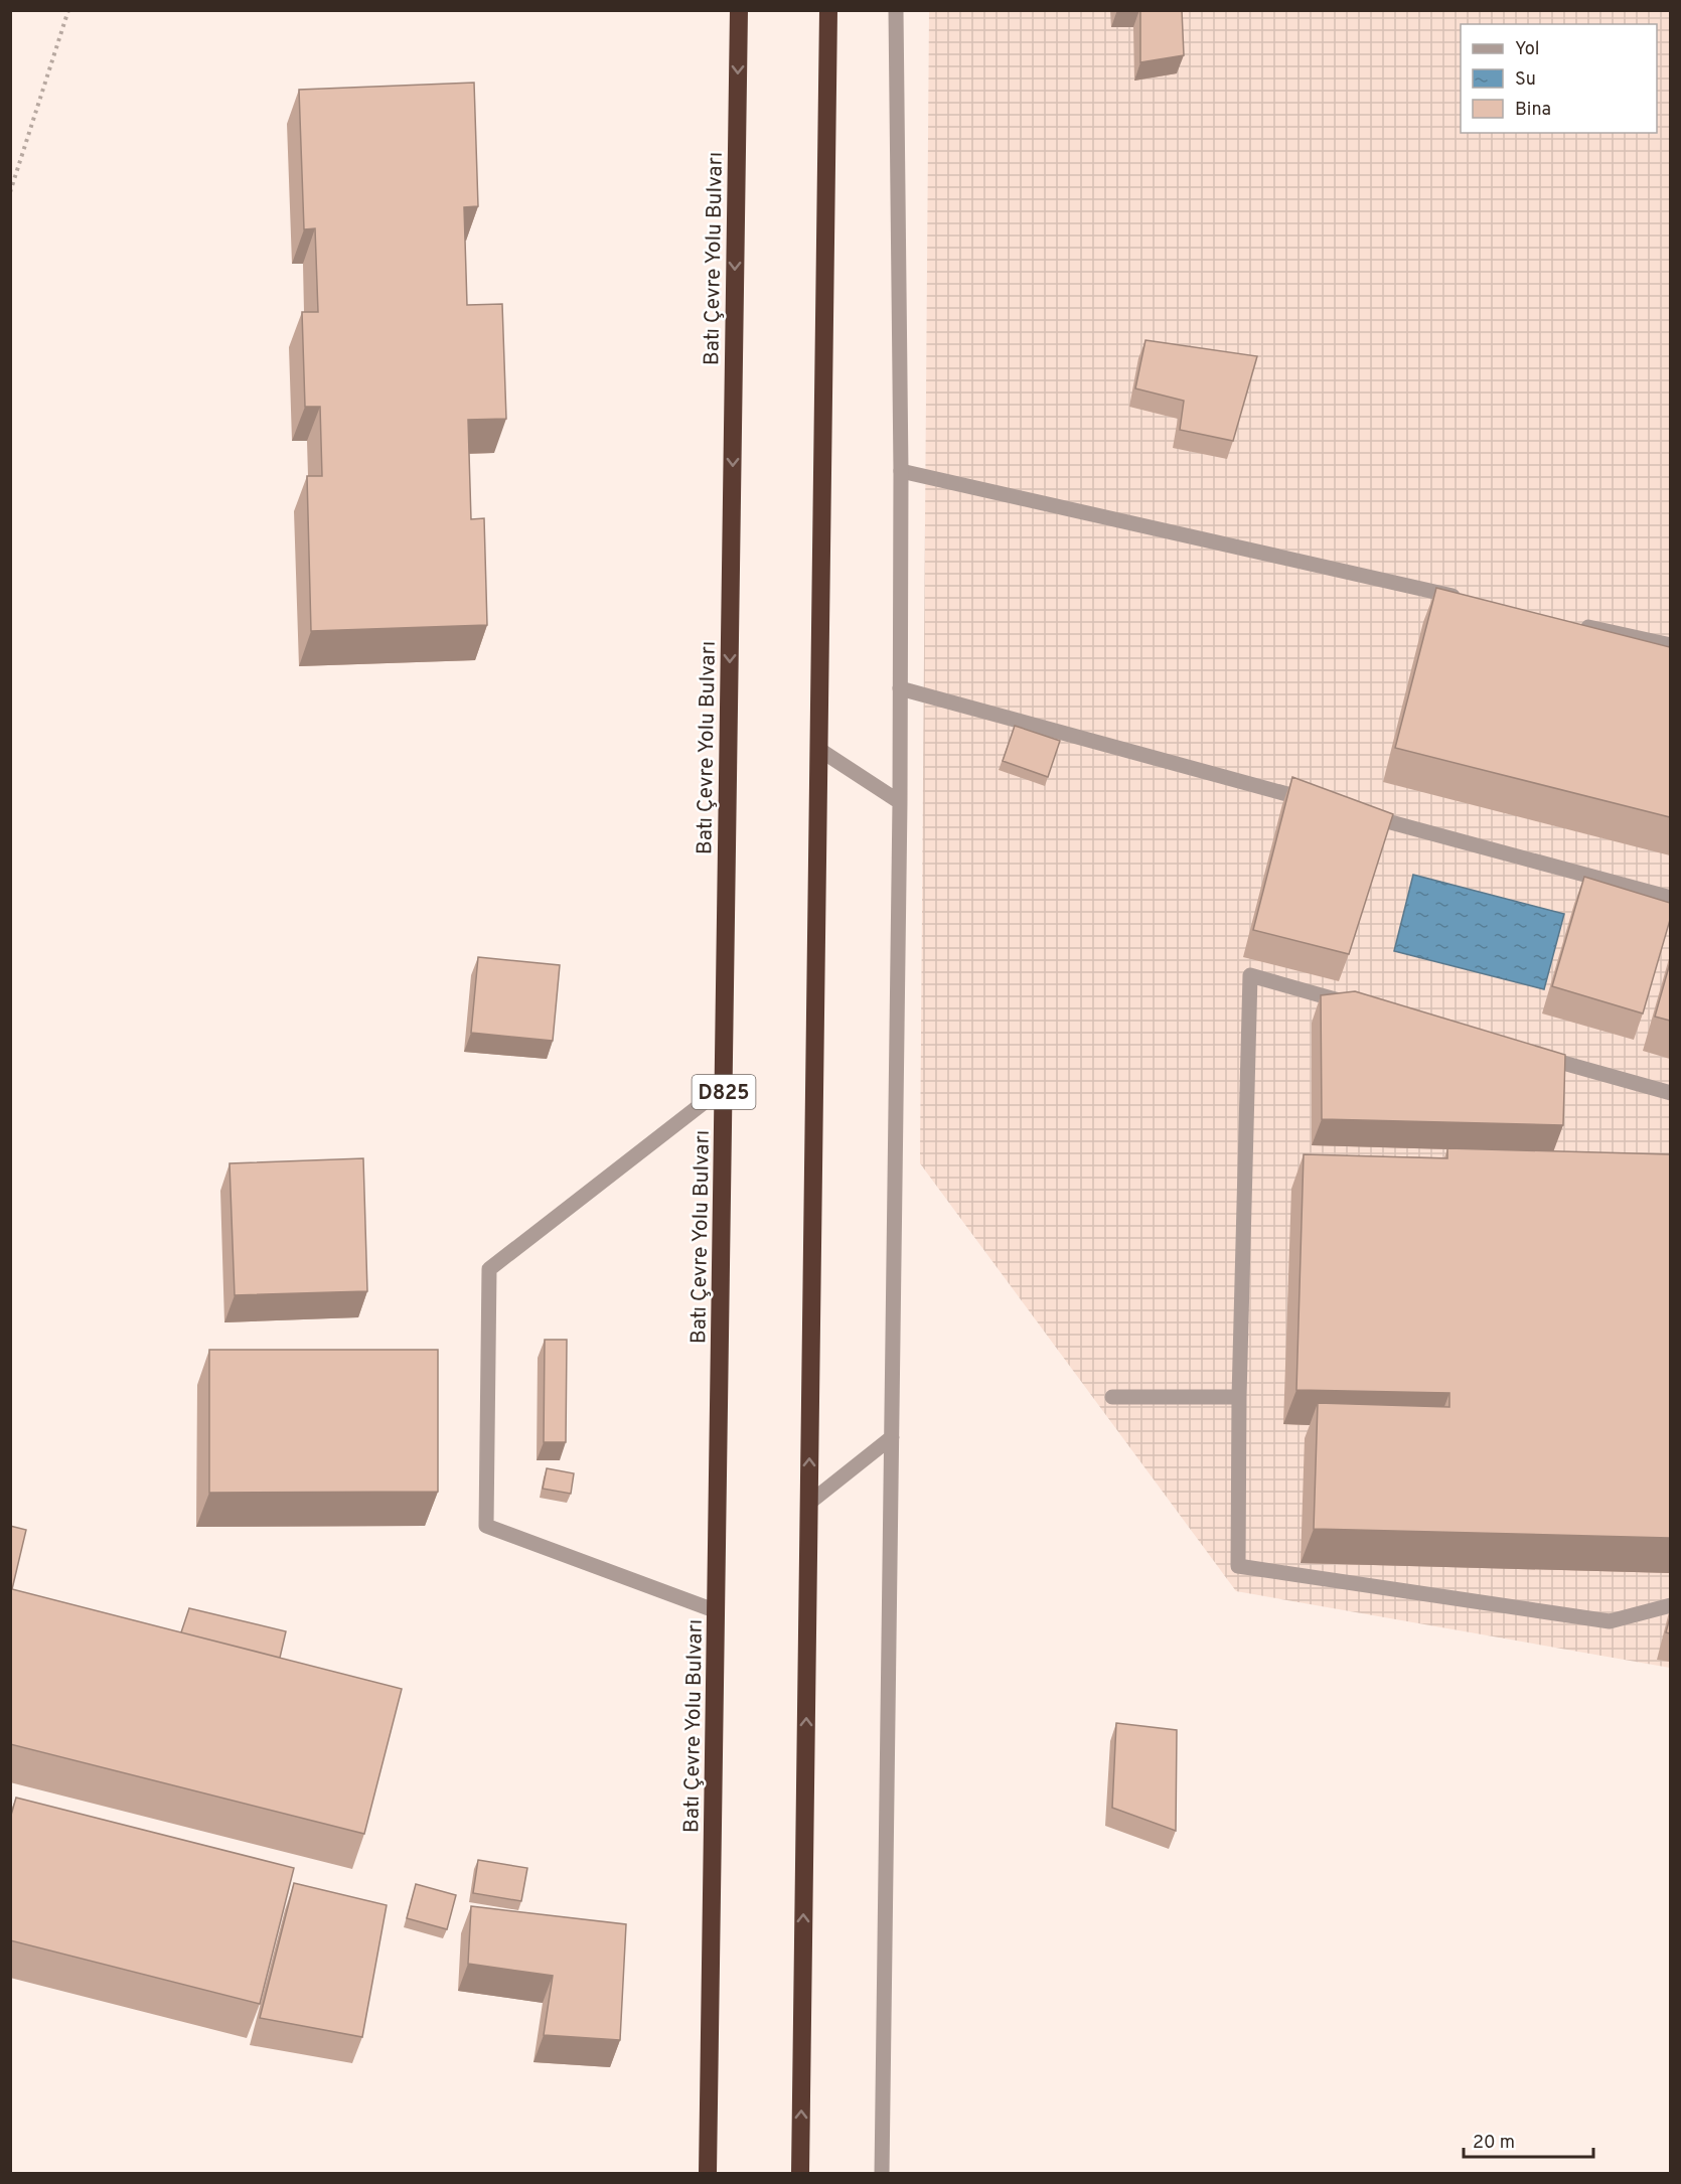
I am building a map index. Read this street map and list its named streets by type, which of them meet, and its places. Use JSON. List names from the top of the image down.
{
  "streets": {
    "highway": ["Batı Çevre Yolu Bulvarı", "D825"]
  },
  "legend": ["Yol", "Su", "Bina"],
  "scale_bar": "20 m"
}
